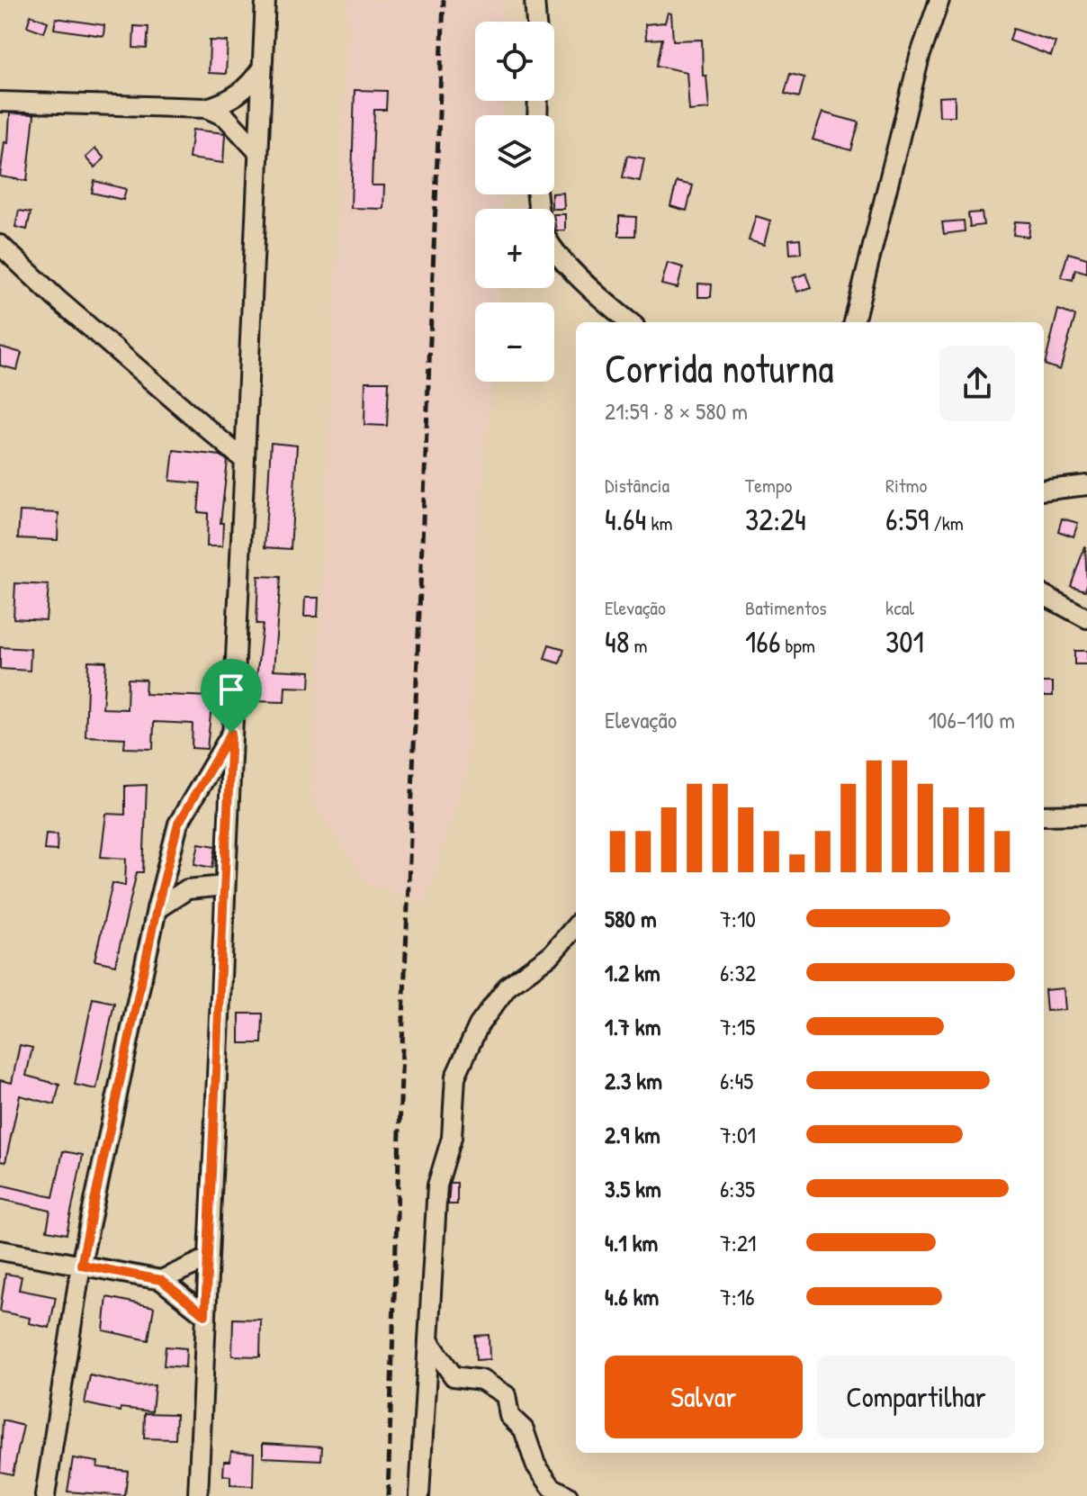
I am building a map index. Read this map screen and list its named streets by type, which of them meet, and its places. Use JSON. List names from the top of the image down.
{
  "page": {
    "map_buttons": ["+", "−"],
    "heading": ["Corrida noturna", "21:59 · 8 × 580 m"],
    "stats": [
      ["Distância", "4.64 km"],
      ["Tempo", "32:24"],
      ["Ritmo", "6:59 /km"],
      ["Elevação", "48 m"],
      ["Batimentos", "166 bpm"],
      ["kcal", "301"]
    ],
    "chart": ["Elevação", "106–110 m"],
    "list": [
      {
        "name": "580 m",
        "note": "7:10"
      },
      {
        "name": "1.2 km",
        "note": "6:32"
      },
      {
        "name": "1.7 km",
        "note": "7:15"
      },
      {
        "name": "2.3 km",
        "note": "6:45"
      },
      {
        "name": "2.9 km",
        "note": "7:01"
      },
      {
        "name": "3.5 km",
        "note": "6:35"
      },
      {
        "name": "4.1 km",
        "note": "7:21"
      },
      {
        "name": "4.6 km",
        "note": "7:16"
      }
    ],
    "buttons": ["Salvar", "Compartilhar"]
  }
}
